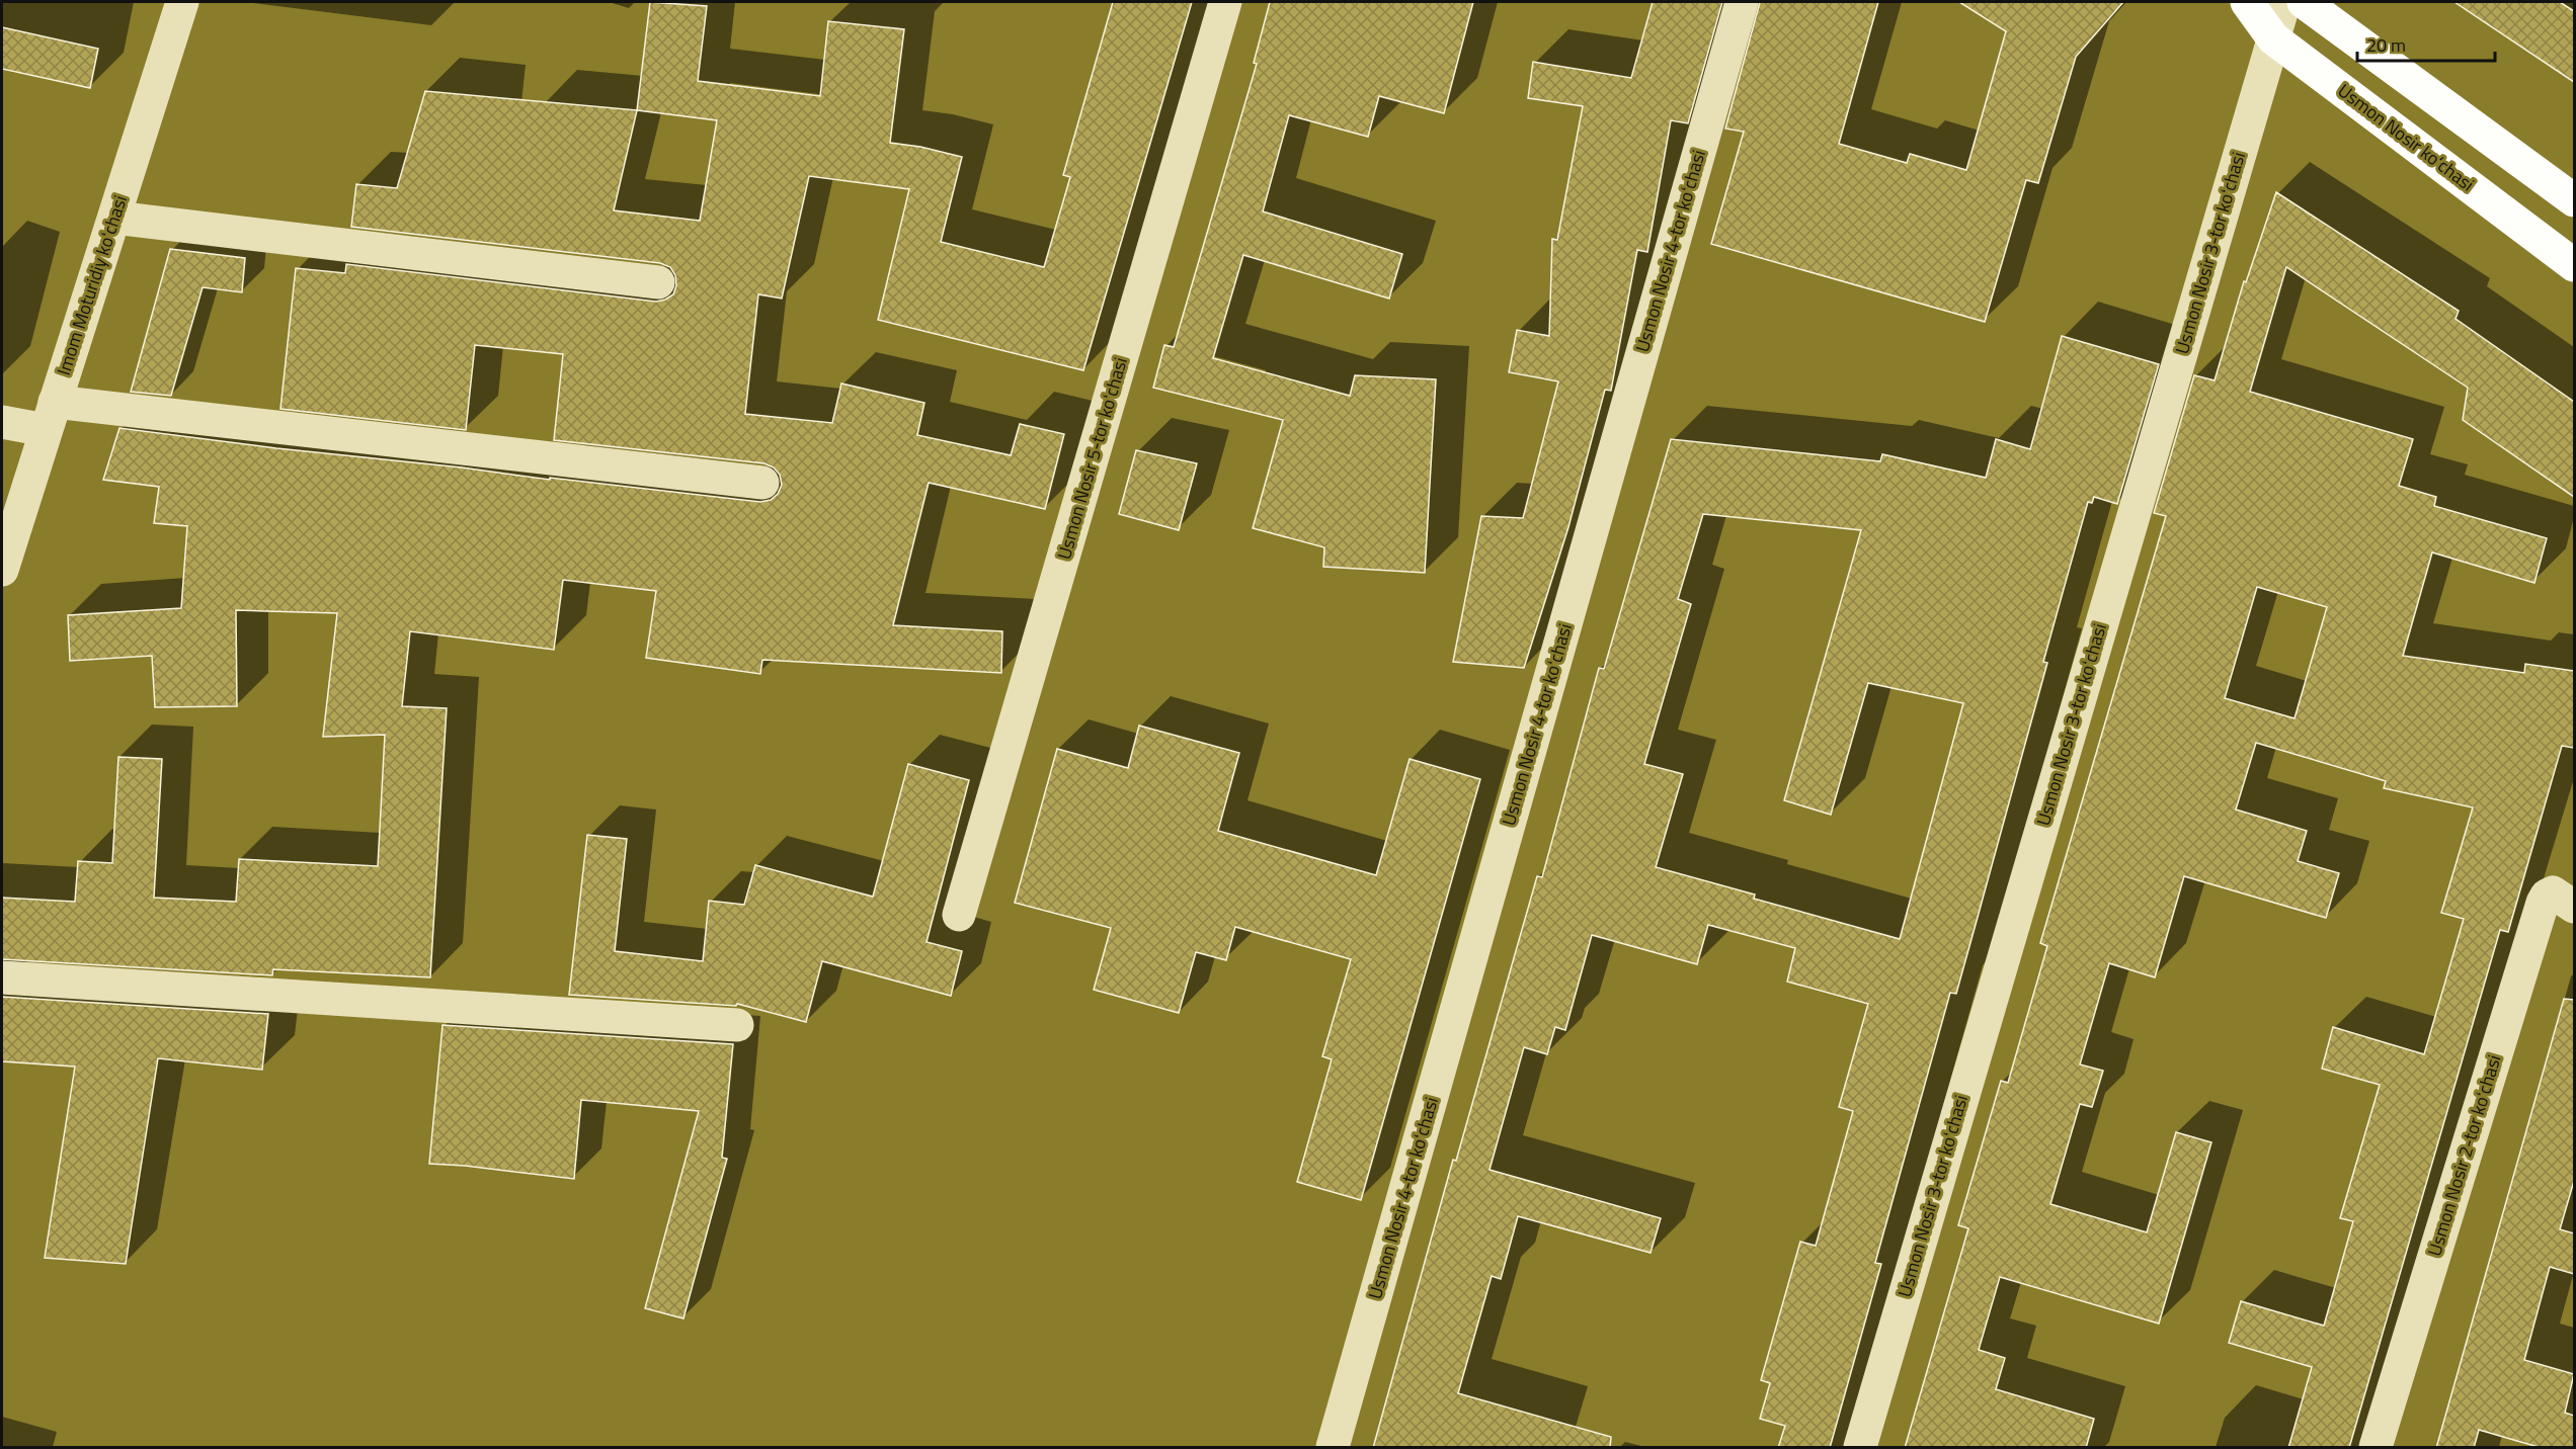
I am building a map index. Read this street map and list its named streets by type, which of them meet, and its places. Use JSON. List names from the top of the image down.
{
  "streets": {
    "main road": ["Usmon Nosir ko‘chasi"],
    "street": [
      "Usmon Nosir 4-tor koʻchasi",
      "Usmon Nosir 3-tor koʻchasi",
      "Imom Moturidiy koʻchasi",
      "Usmon Nosir 5-tor koʻchasi",
      "Usmon Nosir 2-tor koʻchasi"
    ]
  },
  "crossings": [
    ["Usmon Nosir ko‘chasi", "Usmon Nosir 3-tor koʻchasi"]
  ],
  "scale_bar": "20 m"
}
